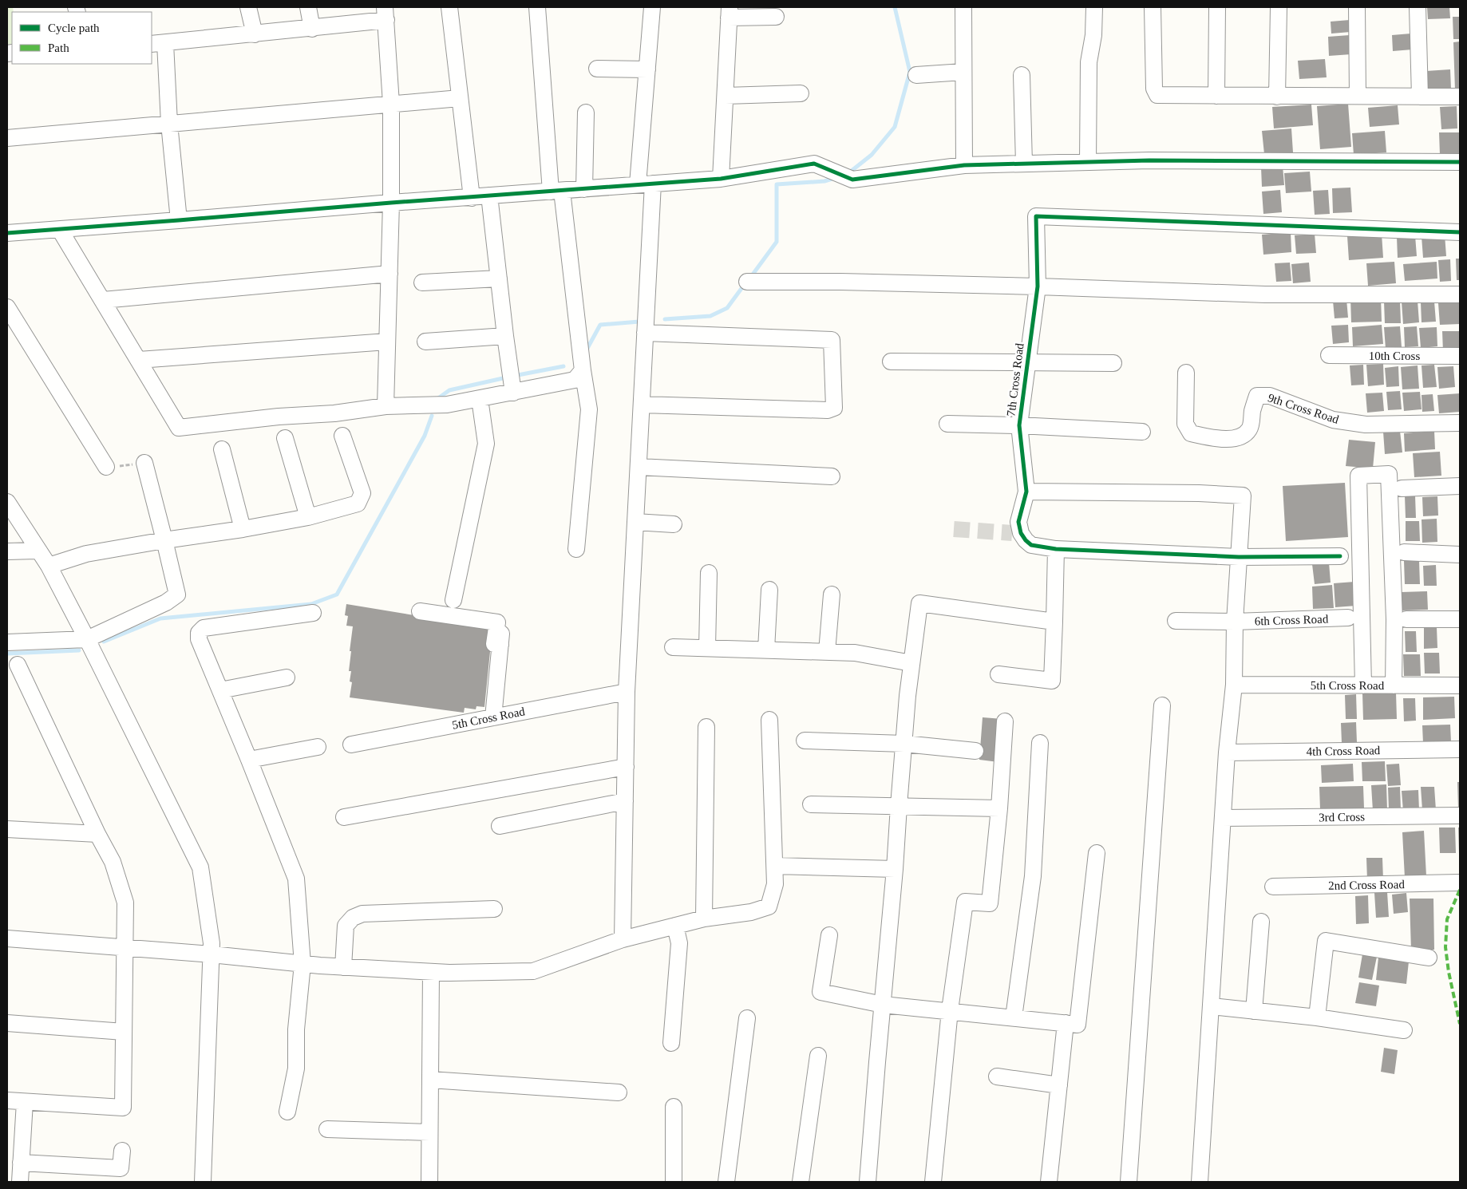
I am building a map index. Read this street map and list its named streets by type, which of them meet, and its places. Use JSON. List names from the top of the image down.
{
  "streets": {
    "street": [
      "10th Cross",
      "7th Cross Road",
      "9th Cross Road",
      "6th Cross Road",
      "5th Cross Road",
      "4th Cross Road",
      "3rd Cross",
      "2nd Cross Road"
    ]
  },
  "legend": ["Cycle path", "Path"]
}
